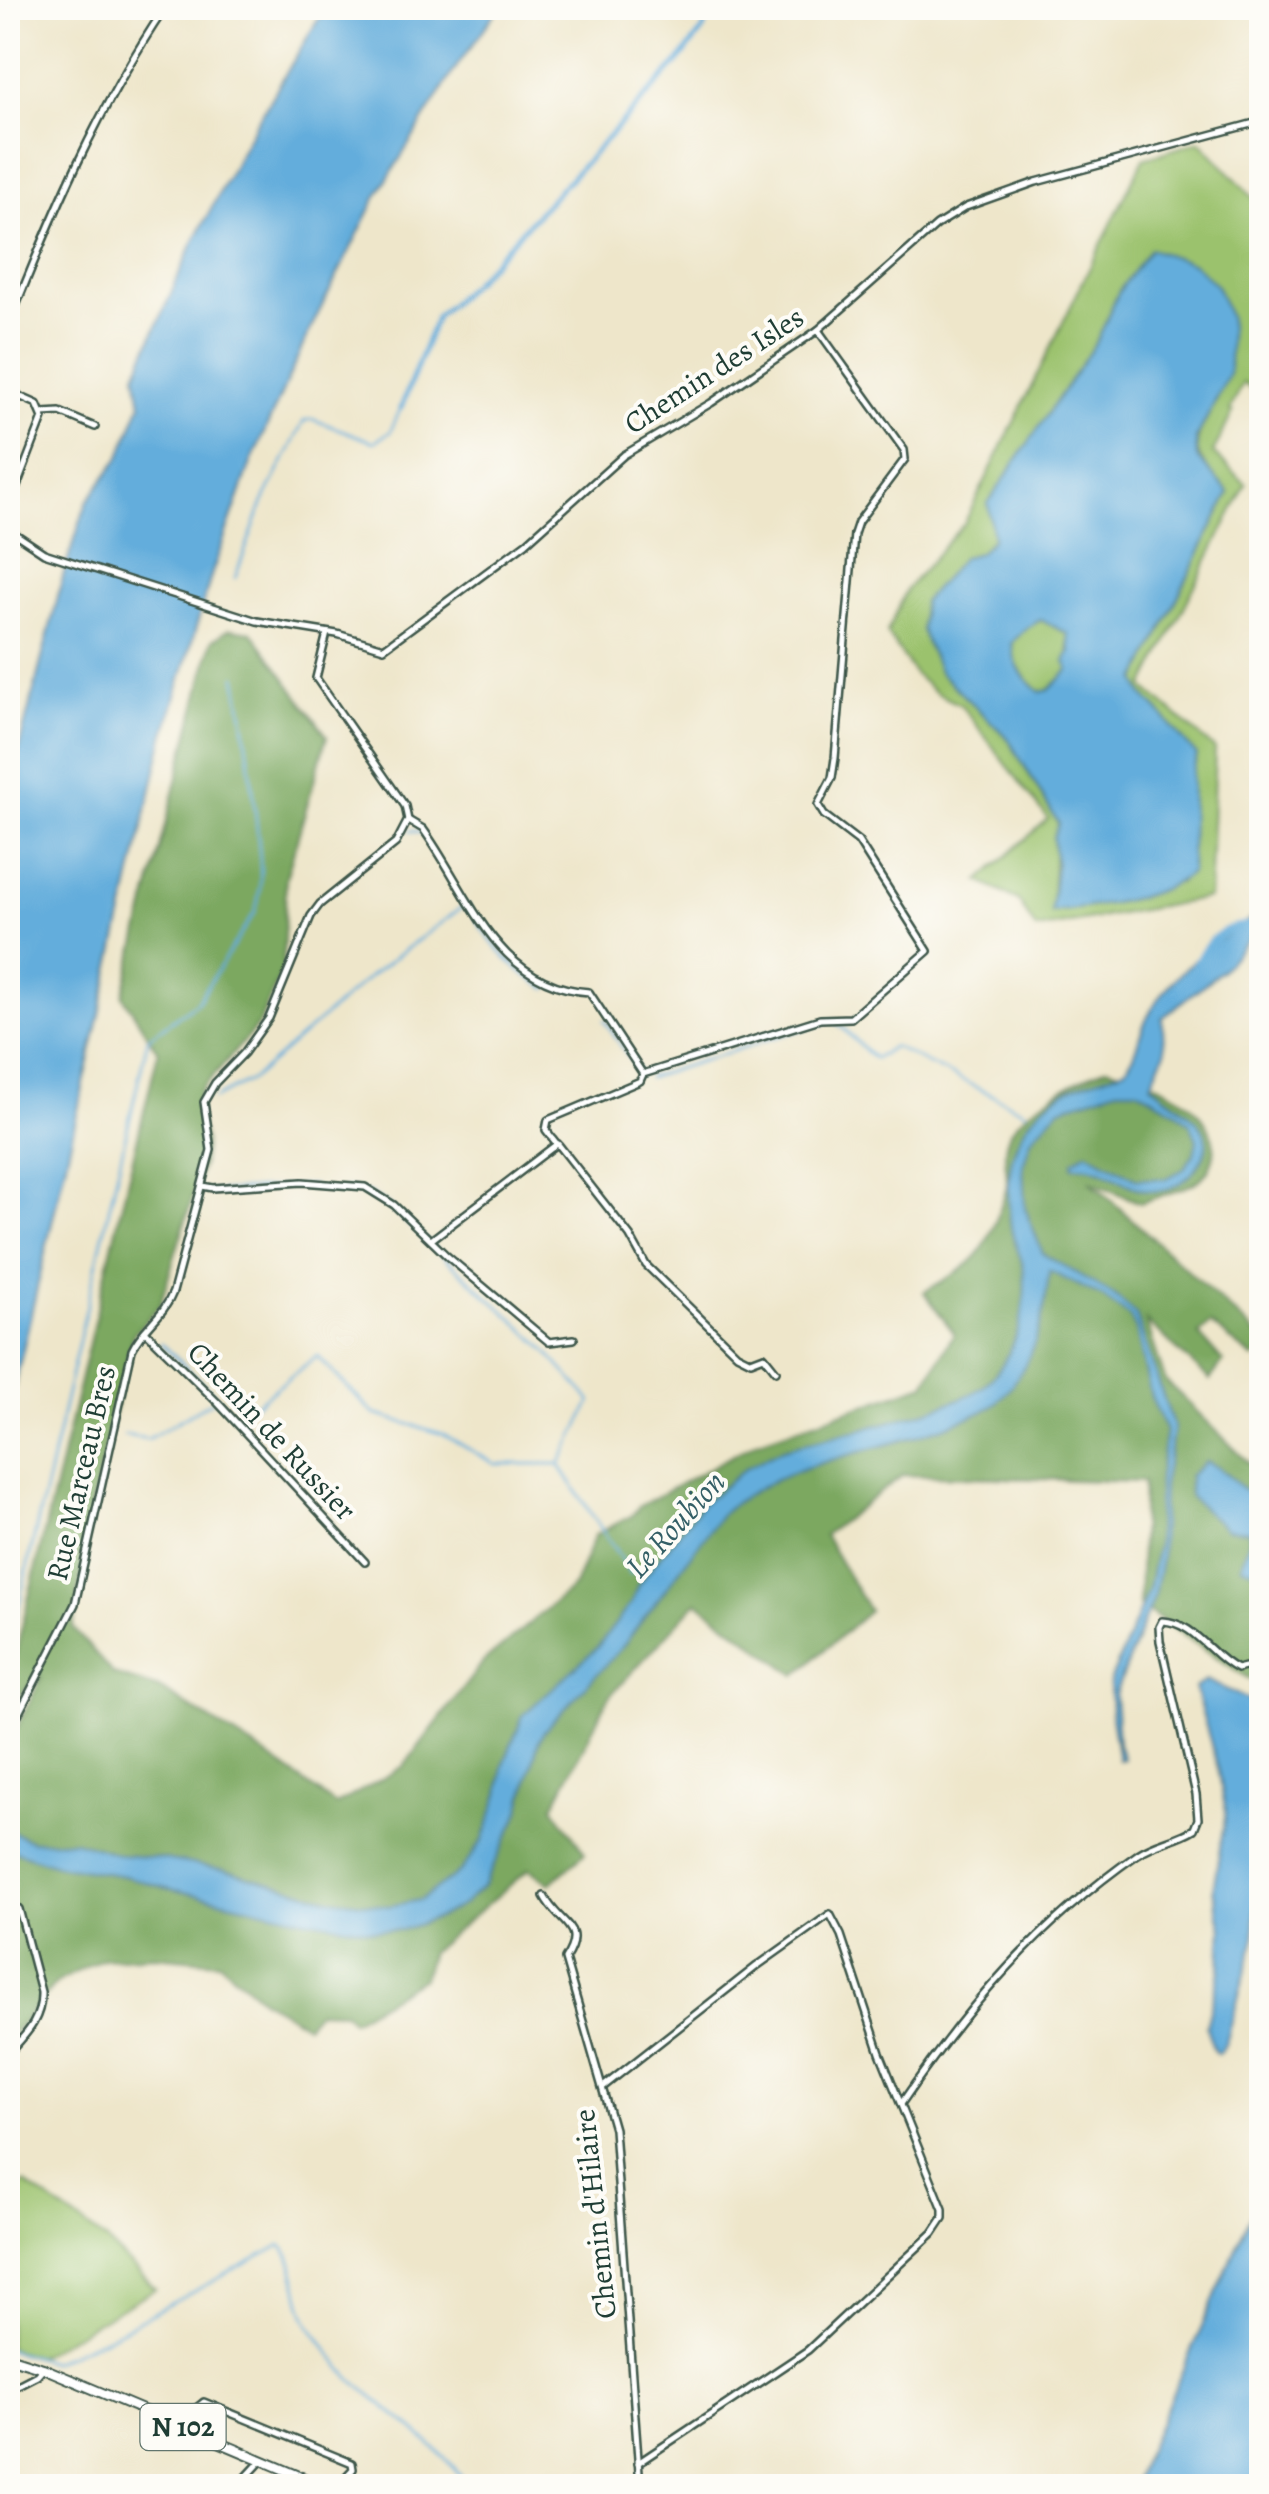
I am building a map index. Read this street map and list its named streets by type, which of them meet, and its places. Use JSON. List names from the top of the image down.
{
  "streets": {
    "main road": ["N 102"],
    "street": [
      "Chemin des Isles",
      "Chemin de Russier",
      "Rue Marceau Bres",
      "Chemin d'Hilaire"
    ]
  },
  "crossings": [
    ["Chemin de Russier", "Rue Marceau Bres"]
  ],
  "water": ["Le Roubion"]
}
